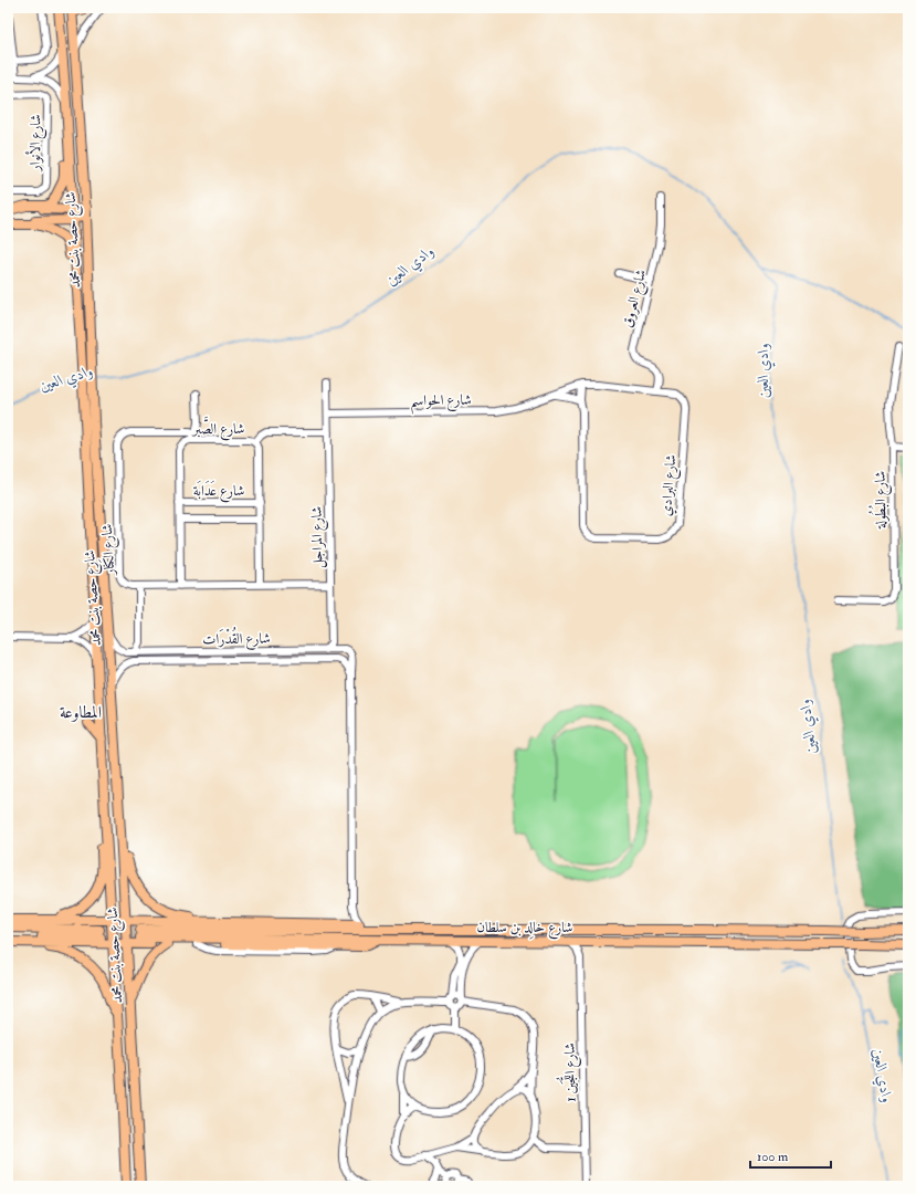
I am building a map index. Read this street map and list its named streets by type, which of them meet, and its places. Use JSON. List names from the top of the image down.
{
  "streets": {
    "main road": ["شارع حصة بنت محمد", "شارع خالِد بن سلطان"],
    "street": [
      "شارع الأنوار",
      "شارع العروق",
      "شارع الحواسم",
      "شارع الصَّبر",
      "شارع البرادي",
      "شارع عَدَابَة",
      "شارع البُطُولة",
      "شارع المراجل",
      "شارع الكَنَار",
      "شارع القُدْرَات",
      "شارع اللُّجَين 1"
    ]
  },
  "crossings": [
    ["شارع حصة بنت محمد", "شارع القُدْرَات"],
    ["شارع العروق", "شارع البرادي"],
    ["شارع الحواسم", "شارع البرادي"],
    ["شارع الحواسم", "شارع المراجل"],
    ["شارع الصَّبر", "شارع عَدَابَة"],
    ["شارع الصَّبر", "شارع الكَنَار"],
    ["شارع المراجل", "شارع الكَنَار"]
  ],
  "districts": ["المطاوعة"],
  "water": ["وادي العين"],
  "scale_bar": "100 m"
}
